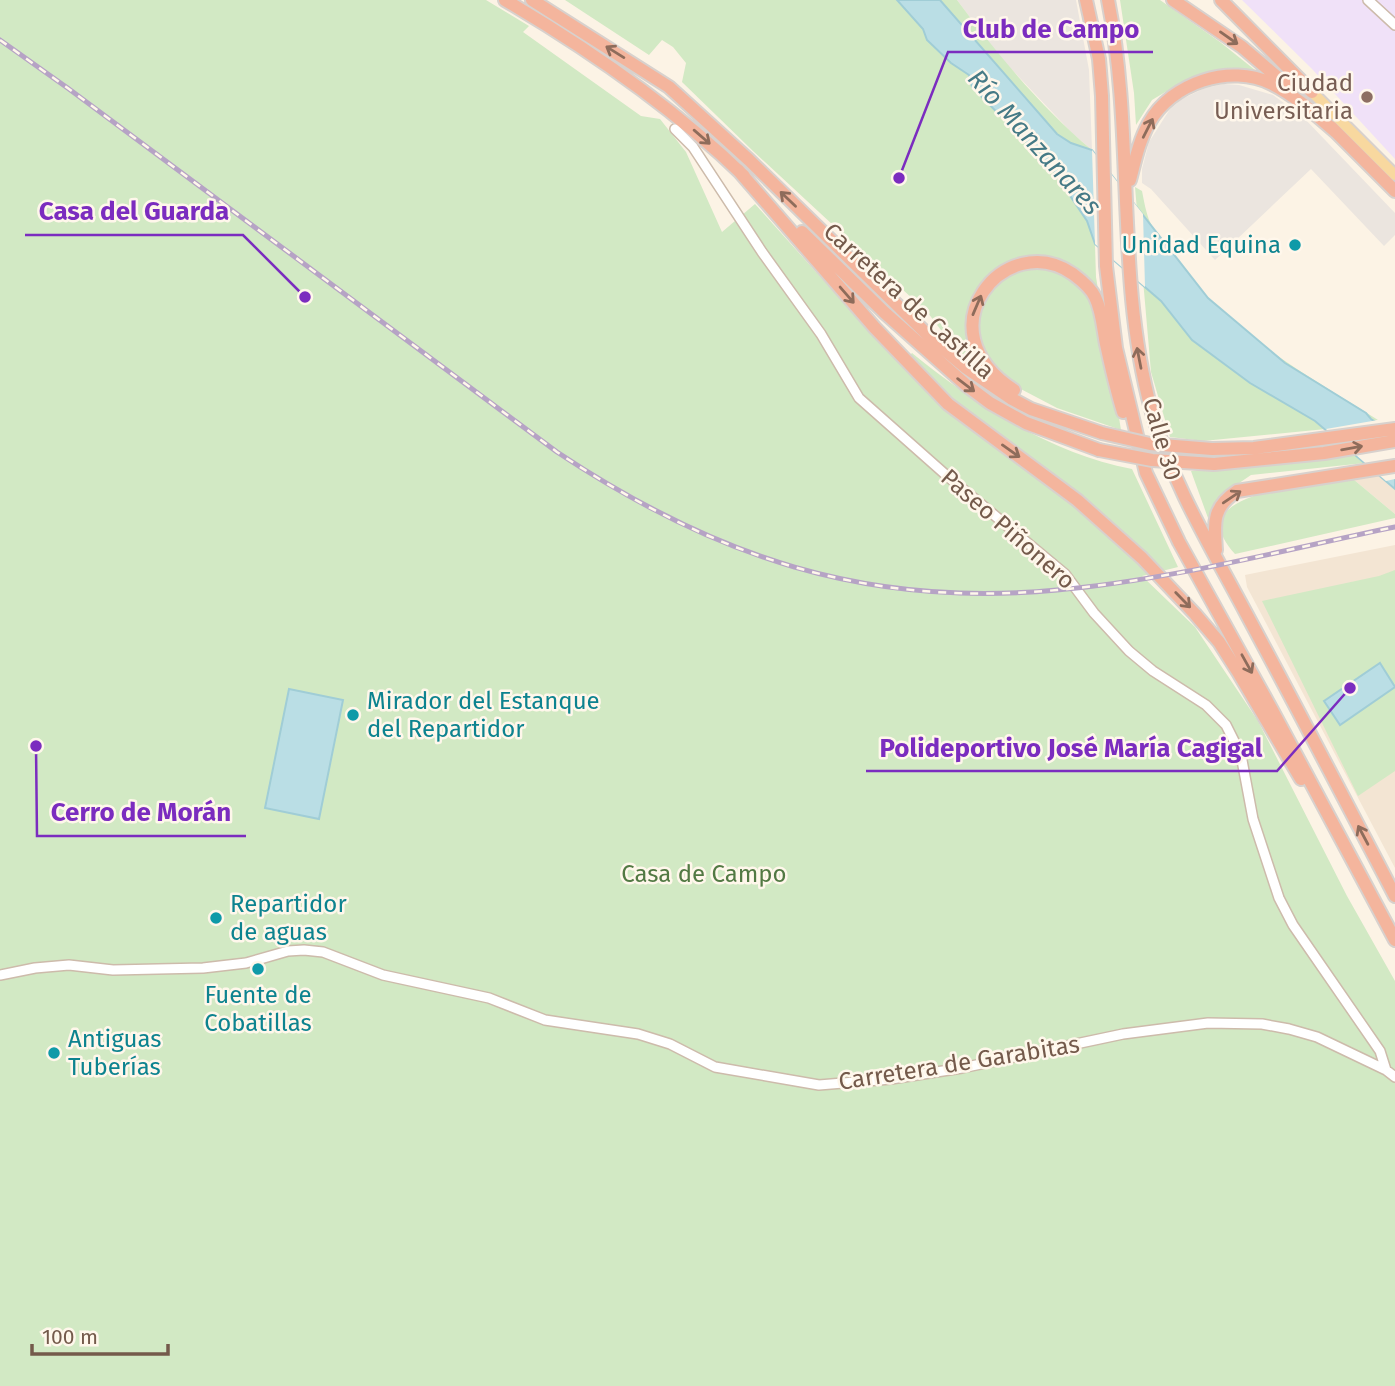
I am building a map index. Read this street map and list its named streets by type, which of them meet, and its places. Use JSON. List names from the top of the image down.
{
  "streets": {
    "highway": ["Carretera de Castilla", "Calle 30"],
    "street": ["Paseo Piñonero", "Carretera de Garabitas"]
  },
  "crossings": [
    ["Paseo Piñonero", "Carretera de Garabitas"]
  ],
  "water": ["Río Manzanares"],
  "parks": ["Casa de Campo"],
  "places": [
    "Ciudad Universitaria",
    "Club de Campo",
    "Unidad Equina",
    "Casa del Guarda",
    "Polideportivo José María Cagigal",
    "Mirador del Estanque del Repartidor",
    "Cerro de Morán",
    "Repartidor de aguas",
    "Fuente de Cobatillas",
    "Antiguas Tuberías"
  ],
  "scale_bar": "100 m"
}
